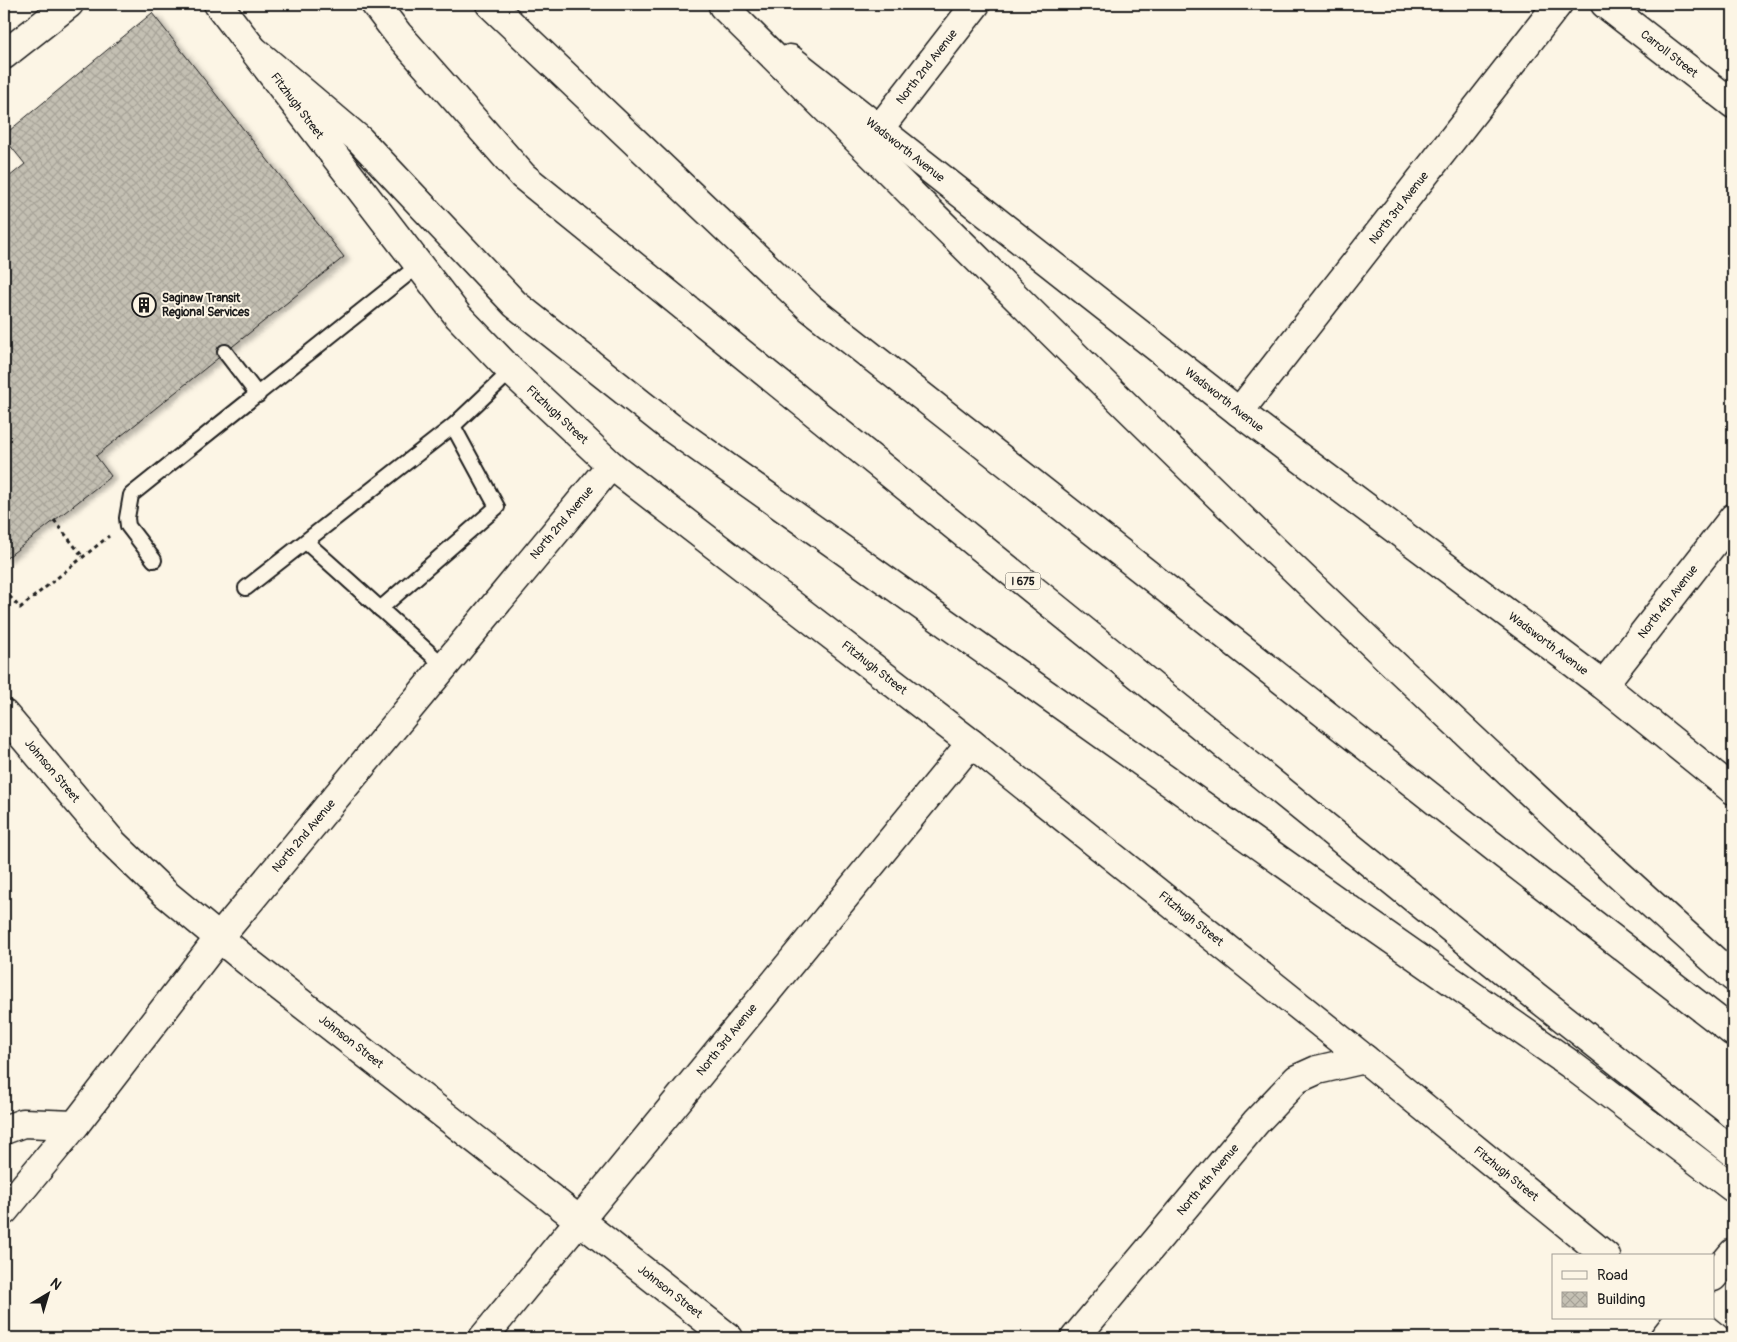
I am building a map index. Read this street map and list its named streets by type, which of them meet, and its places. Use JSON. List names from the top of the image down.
{
  "streets": {
    "main road": [
      "Carroll Street",
      "North 2nd Avenue",
      "Fitzhugh Street",
      "Wadsworth Avenue",
      "North 3rd Avenue",
      "I 675",
      "North 4th Avenue",
      "Johnson Street"
    ]
  },
  "crossings": [
    ["North 2nd Avenue", "Fitzhugh Street"],
    ["North 2nd Avenue", "Wadsworth Avenue"],
    ["North 2nd Avenue", "Johnson Street"],
    ["Fitzhugh Street", "North 3rd Avenue"],
    ["Fitzhugh Street", "North 4th Avenue"],
    ["Wadsworth Avenue", "North 3rd Avenue"],
    ["Wadsworth Avenue", "North 4th Avenue"],
    ["North 3rd Avenue", "Johnson Street"]
  ],
  "places": {
    "building": ["Saginaw Transit Regional Services"]
  },
  "legend": ["Road", "Building"],
  "north": "top right"
}
